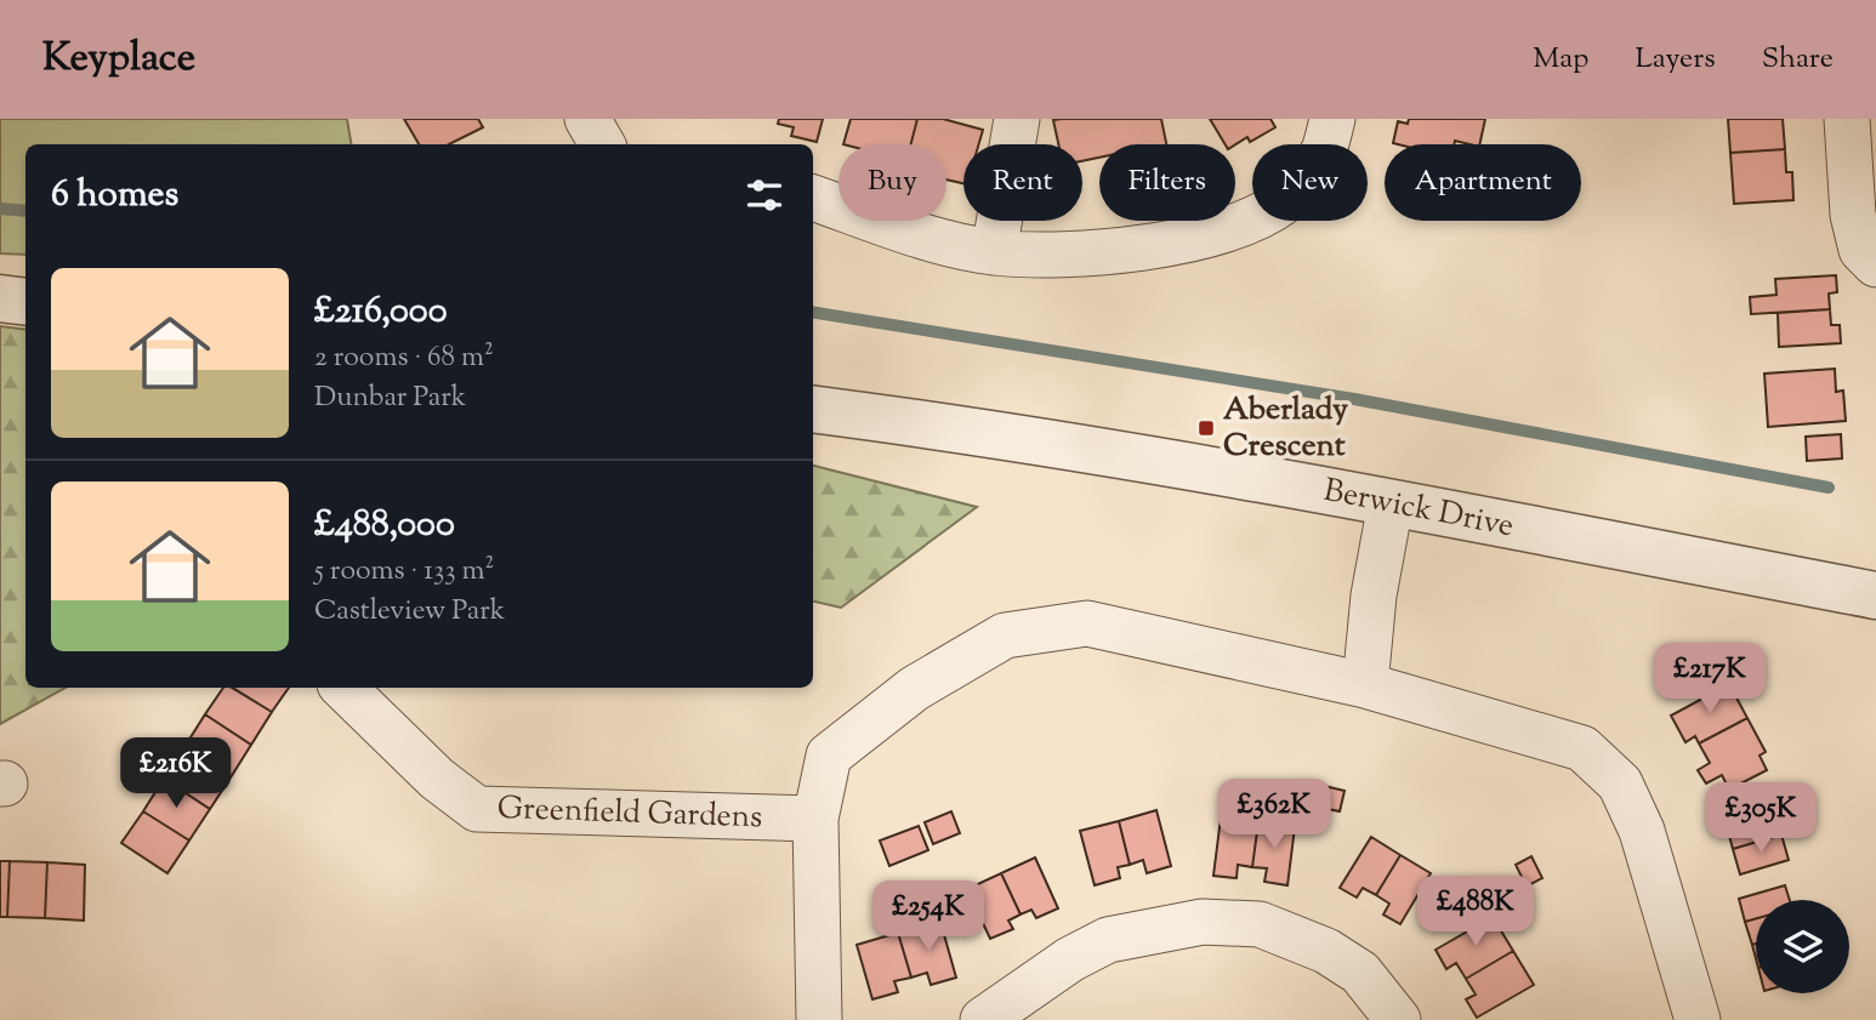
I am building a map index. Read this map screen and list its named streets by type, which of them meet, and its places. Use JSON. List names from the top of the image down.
{
  "streets": {
    "street": ["Berwick Drive", "Greenfield Gardens"]
  },
  "places": {
    "transit": ["Aberlady Crescent"]
  },
  "page": {
    "header": "Keyplace",
    "nav": ["Map", "Layers", "Share"],
    "chip": [
      "Buy",
      "Rent",
      "Filters",
      "New",
      "Apartment"
    ],
    "heading": "6 homes",
    "list": [
      {
        "name": "£216,000",
        "note": "2 rooms · 68 m² · Dunbar Park"
      },
      {
        "name": "£488,000",
        "note": "5 rooms · 133 m² · Castleview Park"
      }
    ],
    "price": [
      "£217K",
      "£216K",
      "£362K",
      "£305K",
      "£488K",
      "£254K"
    ]
  }
}
